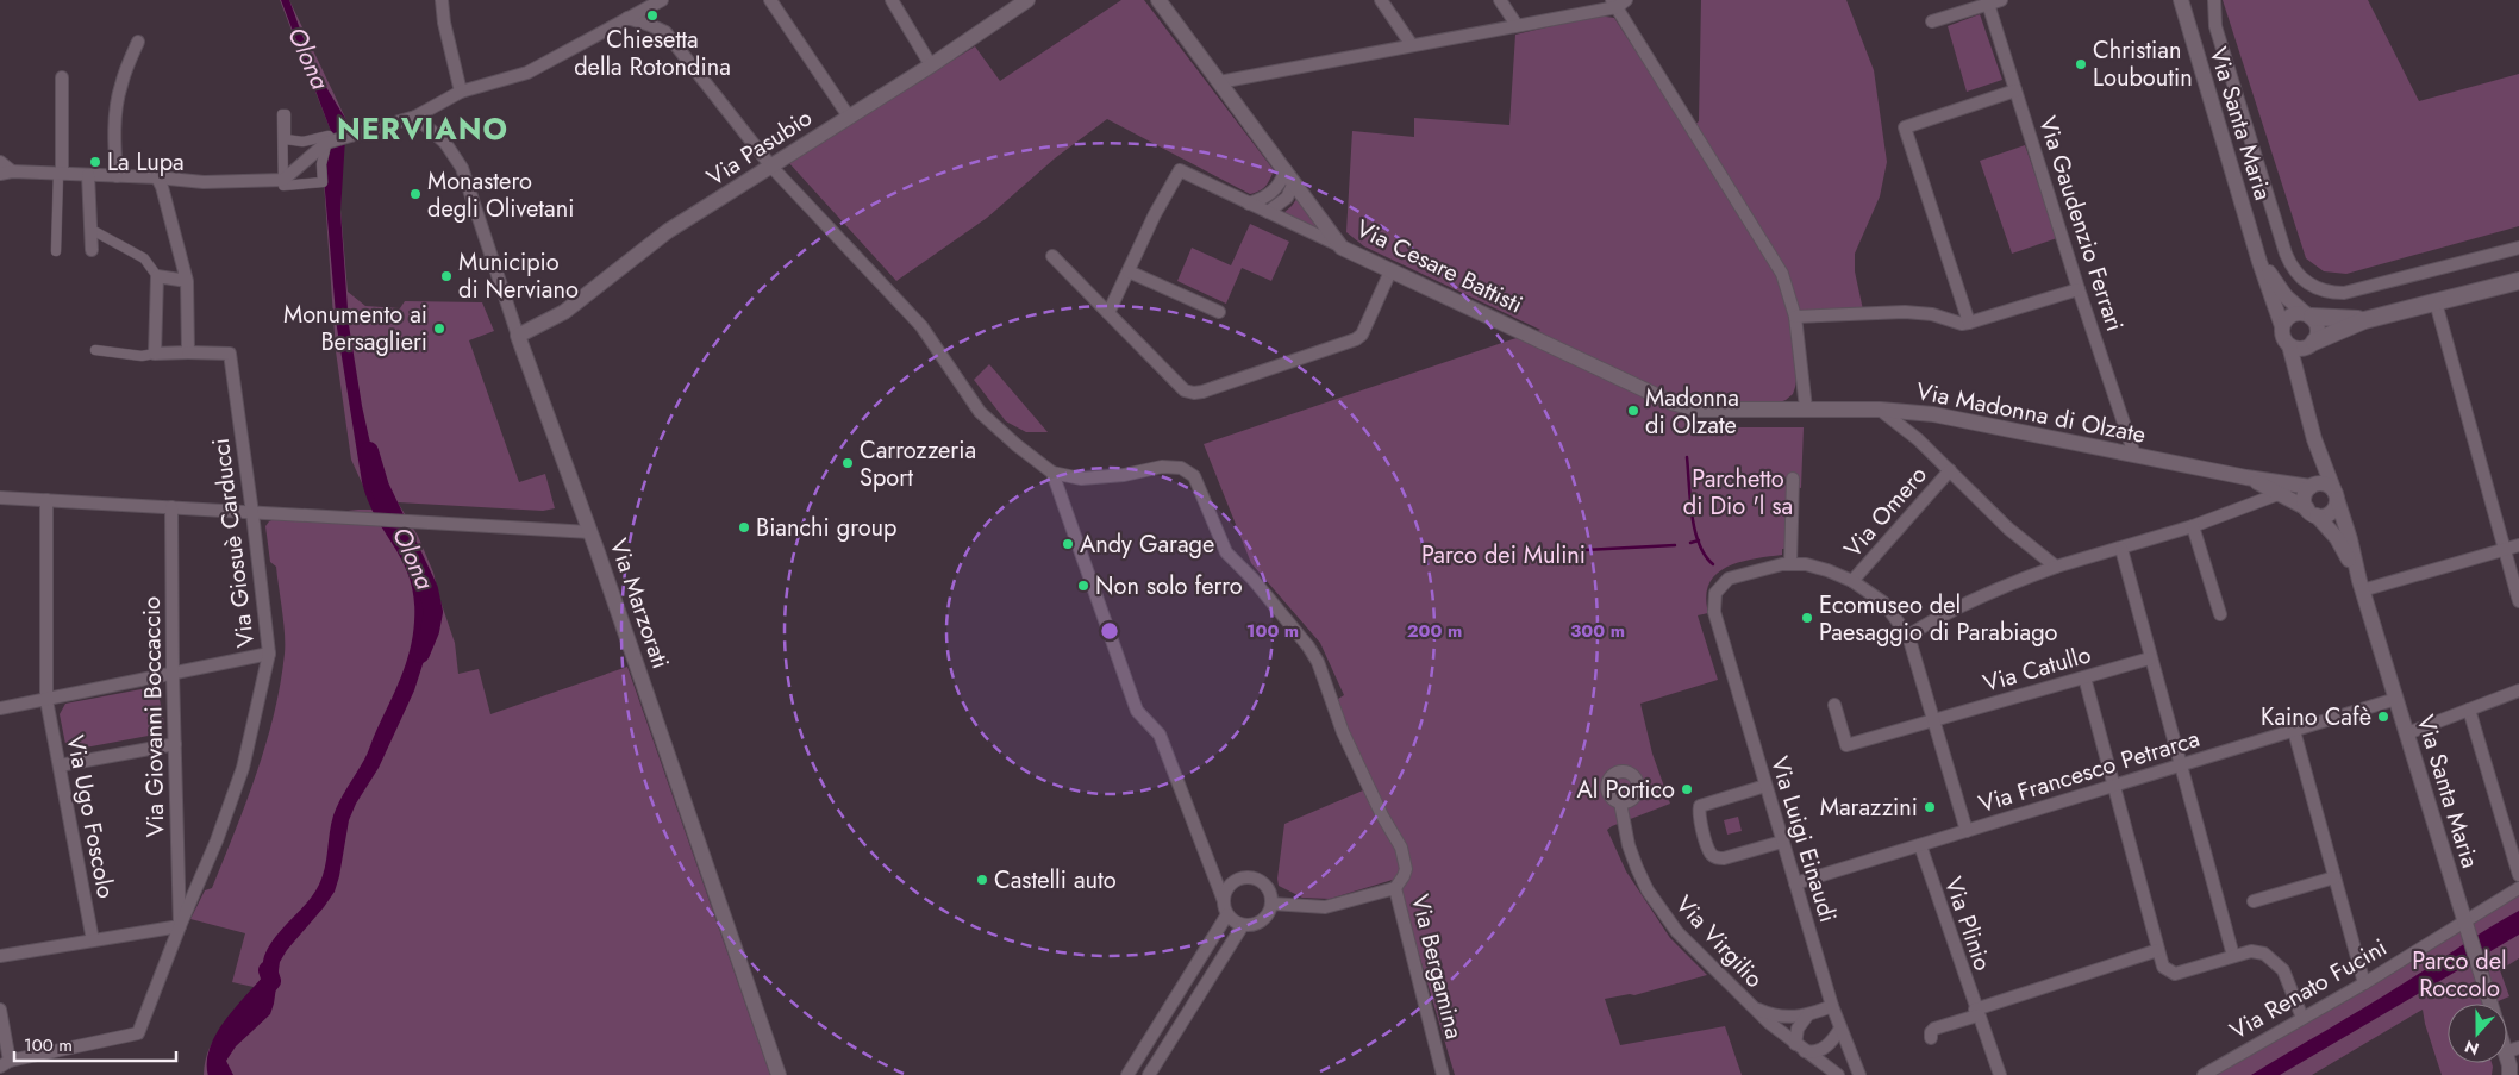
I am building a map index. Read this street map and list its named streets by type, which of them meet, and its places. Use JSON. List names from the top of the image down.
{
  "streets": {
    "street": [
      "Via Santa Maria",
      "Via Pasubio",
      "Via Gaudenzio Ferrari",
      "Via Cesare Battisti",
      "Via Madonna di Olzate",
      "Via Omero",
      "Via Giosuè Carducci",
      "Via Marzorati",
      "Via Catullo",
      "Via Giovanni Boccaccio",
      "Via Francesco Petrarca",
      "Via Ugo Foscolo",
      "Via Luigi Einaudi",
      "Via Plinio",
      "Via Virgilio",
      "Via Bergamina",
      "Via Renato Fucini"
    ]
  },
  "crossings": [
    ["Via Santa Maria", "Via Madonna di Olzate"],
    ["Via Santa Maria", "Via Francesco Petrarca"],
    ["Via Santa Maria", "Via Renato Fucini"],
    ["Via Pasubio", "Via Marzorati"],
    ["Via Gaudenzio Ferrari", "Via Madonna di Olzate"],
    ["Via Cesare Battisti", "Via Madonna di Olzate"],
    ["Via Giosuè Carducci", "Via Giovanni Boccaccio"],
    ["Via Francesco Petrarca", "Via Luigi Einaudi"],
    ["Via Francesco Petrarca", "Via Plinio"],
    ["Via Luigi Einaudi", "Via Virgilio"]
  ],
  "districts": ["NERVIANO"],
  "water": ["Olona"],
  "parks": ["Parchetto di Dio 'l sa", "Parco dei Mulini", "Parco del Roccolo"],
  "places": [
    "Chiesetta della Rotondina",
    "Christian Louboutin",
    "La Lupa",
    "Monastero degli Olivetani",
    "Municipio di Nerviano",
    "Monumento ai Bersaglieri",
    "Madonna di Olzate",
    "Carrozzeria Sport",
    "Bianchi group",
    "Andy Garage",
    "Non solo ferro",
    "Ecomuseo del Paesaggio di Parabiago",
    "Kaino Cafè",
    "Al Portico",
    "Marazzini",
    "Castelli auto"
  ],
  "scale_bar": "100 m",
  "north": "bottom",
  "rings": ["100 m", "200 m", "300 m"]
}
